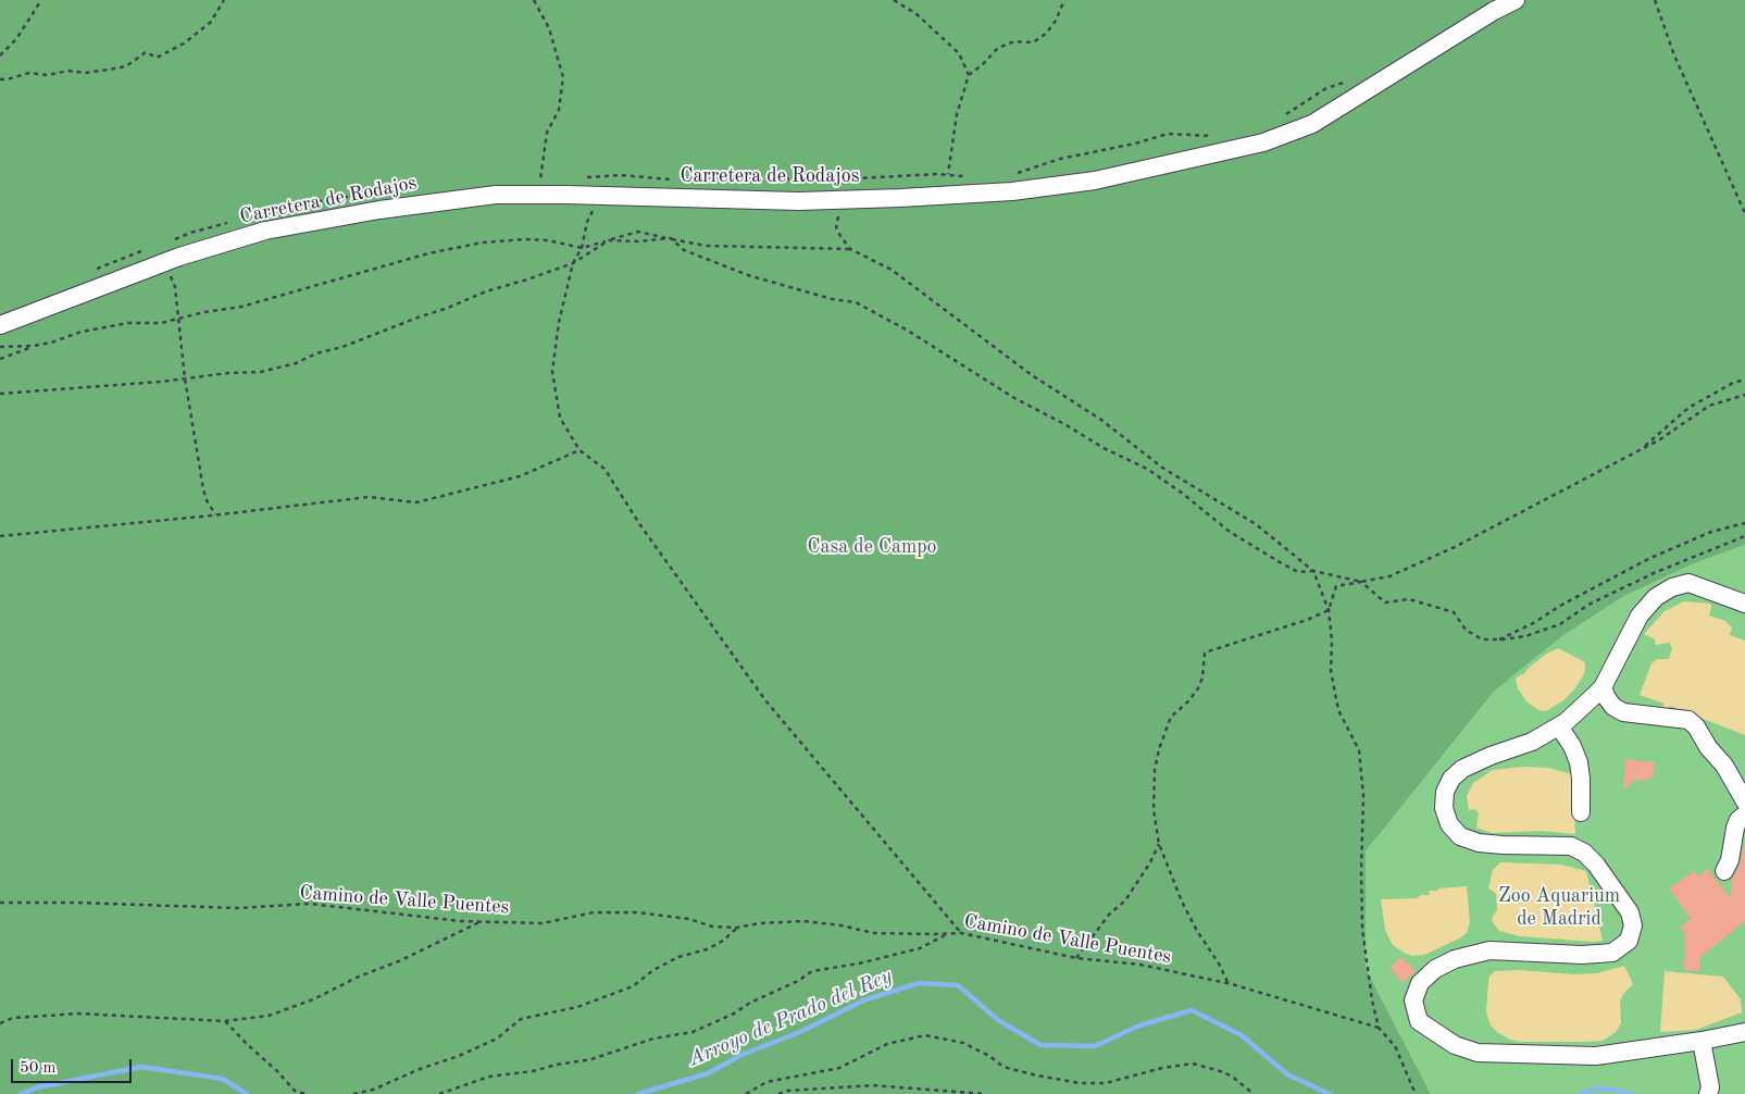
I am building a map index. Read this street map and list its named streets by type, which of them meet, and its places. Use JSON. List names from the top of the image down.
{
  "streets": {
    "street": ["Carretera de Rodajos"],
    "path": ["Camino de Valle Puentes"]
  },
  "water": ["Arroyo de Prado del Rey"],
  "parks": ["Casa de Campo", "Zoo Aquarium de Madrid"],
  "scale_bar": "50 m"
}
